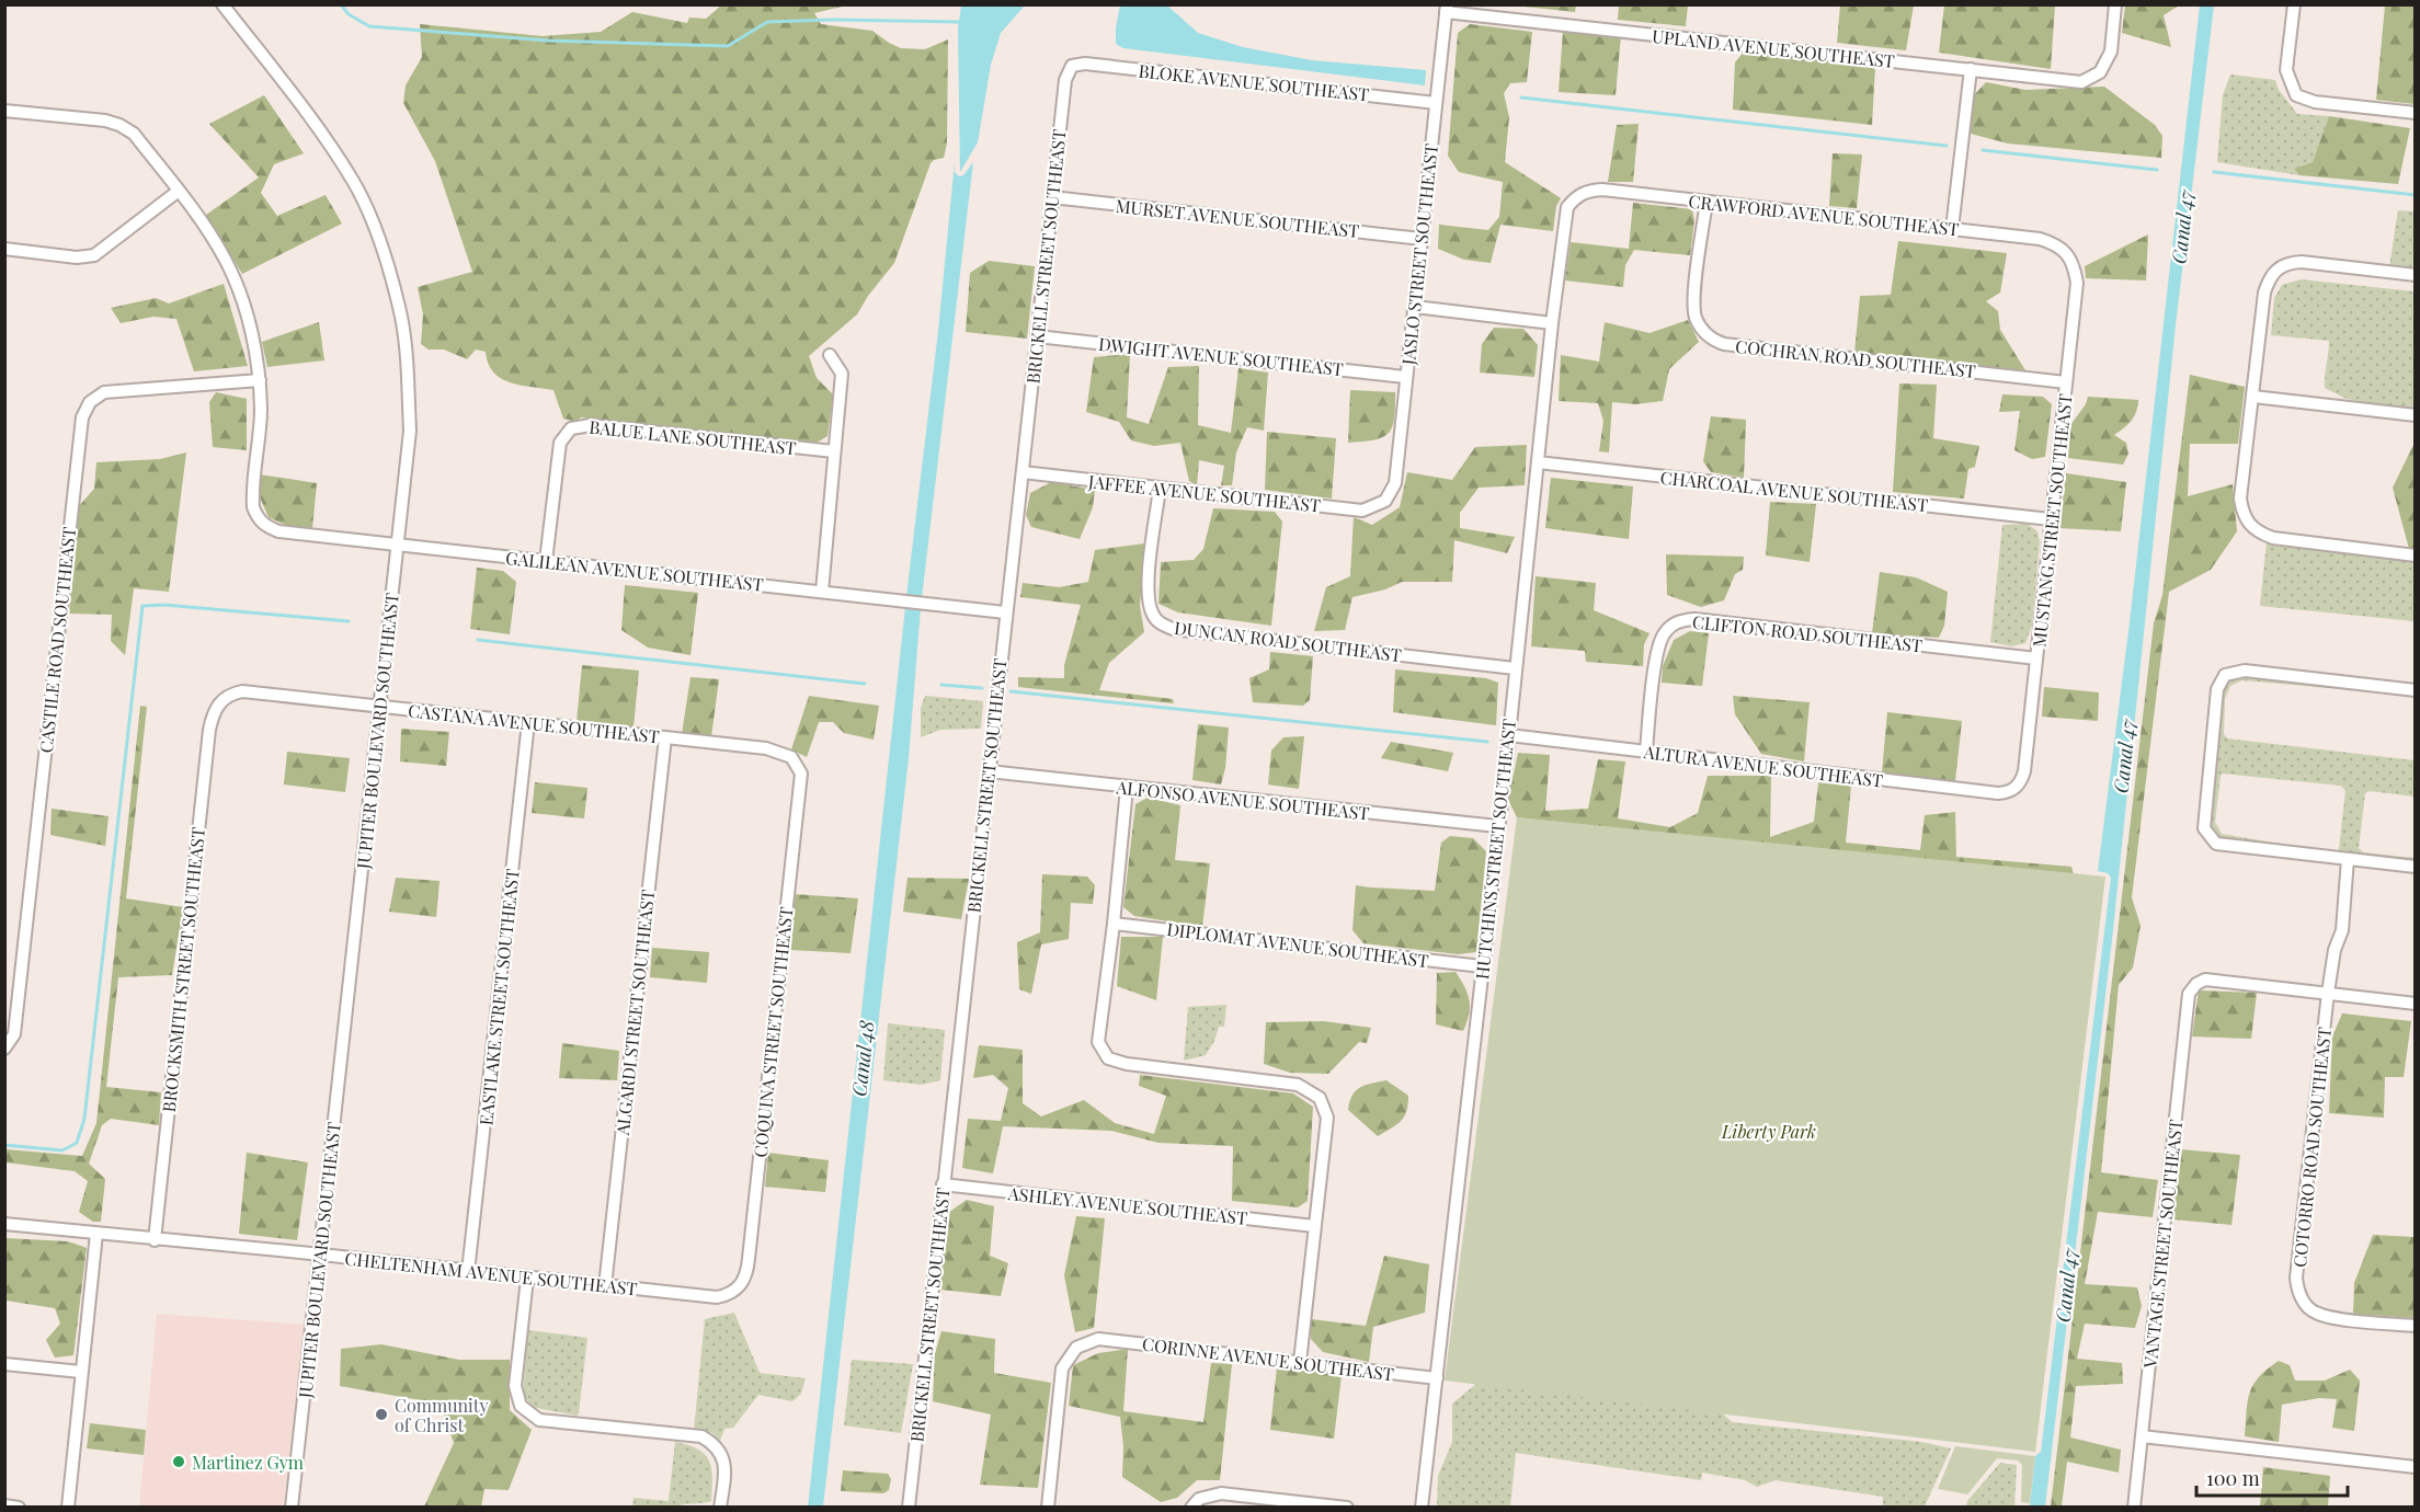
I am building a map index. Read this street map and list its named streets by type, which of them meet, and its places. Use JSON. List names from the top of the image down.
{
  "streets": {
    "street": [
      "UPLAND AVENUE SOUTHEAST",
      "BLOKE AVENUE SOUTHEAST",
      "CRAWFORD AVENUE SOUTHEAST",
      "MURSET AVENUE SOUTHEAST",
      "JASLO STREET SOUTHEAST",
      "BRICKELL STREET SOUTHEAST",
      "DWIGHT AVENUE SOUTHEAST",
      "COCHRAN ROAD SOUTHEAST",
      "BALUE LANE SOUTHEAST",
      "CHARCOAL AVENUE SOUTHEAST",
      "JAFFEE AVENUE SOUTHEAST",
      "MUSTANG STREET SOUTHEAST",
      "GALILEAN AVENUE SOUTHEAST",
      "CLIFTON ROAD SOUTHEAST",
      "CASTILE ROAD SOUTHEAST",
      "DUNCAN ROAD SOUTHEAST",
      "CASTANA AVENUE SOUTHEAST",
      "JUPITER BOULEVARD SOUTHEAST",
      "ALTURA AVENUE SOUTHEAST",
      "ALFONSO AVENUE SOUTHEAST",
      "HUTCHINS STREET SOUTHEAST",
      "DIPLOMAT AVENUE SOUTHEAST",
      "BROCKSMITH STREET SOUTHEAST",
      "EASTLAKE STREET SOUTHEAST",
      "ALGARDI STREET SOUTHEAST",
      "COQUINA STREET SOUTHEAST",
      "COTORRO ROAD SOUTHEAST",
      "ASHLEY AVENUE SOUTHEAST",
      "VANTAGE STREET SOUTHEAST",
      "CHELTENHAM AVENUE SOUTHEAST",
      "CORINNE AVENUE SOUTHEAST"
    ]
  },
  "crossings": [
    ["UPLAND AVENUE SOUTHEAST", "JASLO STREET SOUTHEAST"],
    ["BLOKE AVENUE SOUTHEAST", "JASLO STREET SOUTHEAST"],
    ["BLOKE AVENUE SOUTHEAST", "BRICKELL STREET SOUTHEAST"],
    ["CRAWFORD AVENUE SOUTHEAST", "COCHRAN ROAD SOUTHEAST"],
    ["CRAWFORD AVENUE SOUTHEAST", "MUSTANG STREET SOUTHEAST"],
    ["CRAWFORD AVENUE SOUTHEAST", "HUTCHINS STREET SOUTHEAST"],
    ["MURSET AVENUE SOUTHEAST", "JASLO STREET SOUTHEAST"],
    ["MURSET AVENUE SOUTHEAST", "BRICKELL STREET SOUTHEAST"],
    ["JASLO STREET SOUTHEAST", "DWIGHT AVENUE SOUTHEAST"],
    ["JASLO STREET SOUTHEAST", "JAFFEE AVENUE SOUTHEAST"],
    ["BRICKELL STREET SOUTHEAST", "DWIGHT AVENUE SOUTHEAST"],
    ["BRICKELL STREET SOUTHEAST", "JAFFEE AVENUE SOUTHEAST"],
    ["BRICKELL STREET SOUTHEAST", "GALILEAN AVENUE SOUTHEAST"],
    ["BRICKELL STREET SOUTHEAST", "ALFONSO AVENUE SOUTHEAST"],
    ["BRICKELL STREET SOUTHEAST", "ASHLEY AVENUE SOUTHEAST"],
    ["COCHRAN ROAD SOUTHEAST", "MUSTANG STREET SOUTHEAST"],
    ["BALUE LANE SOUTHEAST", "GALILEAN AVENUE SOUTHEAST"],
    ["CHARCOAL AVENUE SOUTHEAST", "MUSTANG STREET SOUTHEAST"],
    ["CHARCOAL AVENUE SOUTHEAST", "HUTCHINS STREET SOUTHEAST"],
    ["JAFFEE AVENUE SOUTHEAST", "DUNCAN ROAD SOUTHEAST"],
    ["MUSTANG STREET SOUTHEAST", "CLIFTON ROAD SOUTHEAST"],
    ["MUSTANG STREET SOUTHEAST", "ALTURA AVENUE SOUTHEAST"],
    ["GALILEAN AVENUE SOUTHEAST", "CASTILE ROAD SOUTHEAST"],
    ["GALILEAN AVENUE SOUTHEAST", "JUPITER BOULEVARD SOUTHEAST"],
    ["CLIFTON ROAD SOUTHEAST", "ALTURA AVENUE SOUTHEAST"],
    ["DUNCAN ROAD SOUTHEAST", "HUTCHINS STREET SOUTHEAST"],
    ["CASTANA AVENUE SOUTHEAST", "JUPITER BOULEVARD SOUTHEAST"],
    ["CASTANA AVENUE SOUTHEAST", "BROCKSMITH STREET SOUTHEAST"],
    ["CASTANA AVENUE SOUTHEAST", "EASTLAKE STREET SOUTHEAST"],
    ["CASTANA AVENUE SOUTHEAST", "ALGARDI STREET SOUTHEAST"],
    ["CASTANA AVENUE SOUTHEAST", "COQUINA STREET SOUTHEAST"],
    ["JUPITER BOULEVARD SOUTHEAST", "CHELTENHAM AVENUE SOUTHEAST"],
    ["ALTURA AVENUE SOUTHEAST", "HUTCHINS STREET SOUTHEAST"],
    ["ALFONSO AVENUE SOUTHEAST", "HUTCHINS STREET SOUTHEAST"],
    ["HUTCHINS STREET SOUTHEAST", "DIPLOMAT AVENUE SOUTHEAST"],
    ["HUTCHINS STREET SOUTHEAST", "CORINNE AVENUE SOUTHEAST"],
    ["BROCKSMITH STREET SOUTHEAST", "CHELTENHAM AVENUE SOUTHEAST"],
    ["EASTLAKE STREET SOUTHEAST", "CHELTENHAM AVENUE SOUTHEAST"],
    ["ALGARDI STREET SOUTHEAST", "CHELTENHAM AVENUE SOUTHEAST"],
    ["COQUINA STREET SOUTHEAST", "CHELTENHAM AVENUE SOUTHEAST"],
    ["COTORRO ROAD SOUTHEAST", "VANTAGE STREET SOUTHEAST"]
  ],
  "water": ["Canal 47", "Canal 48"],
  "parks": ["Liberty Park"],
  "places": ["Community of Christ", "Martinez Gym"],
  "scale_bar": "100 m"
}
